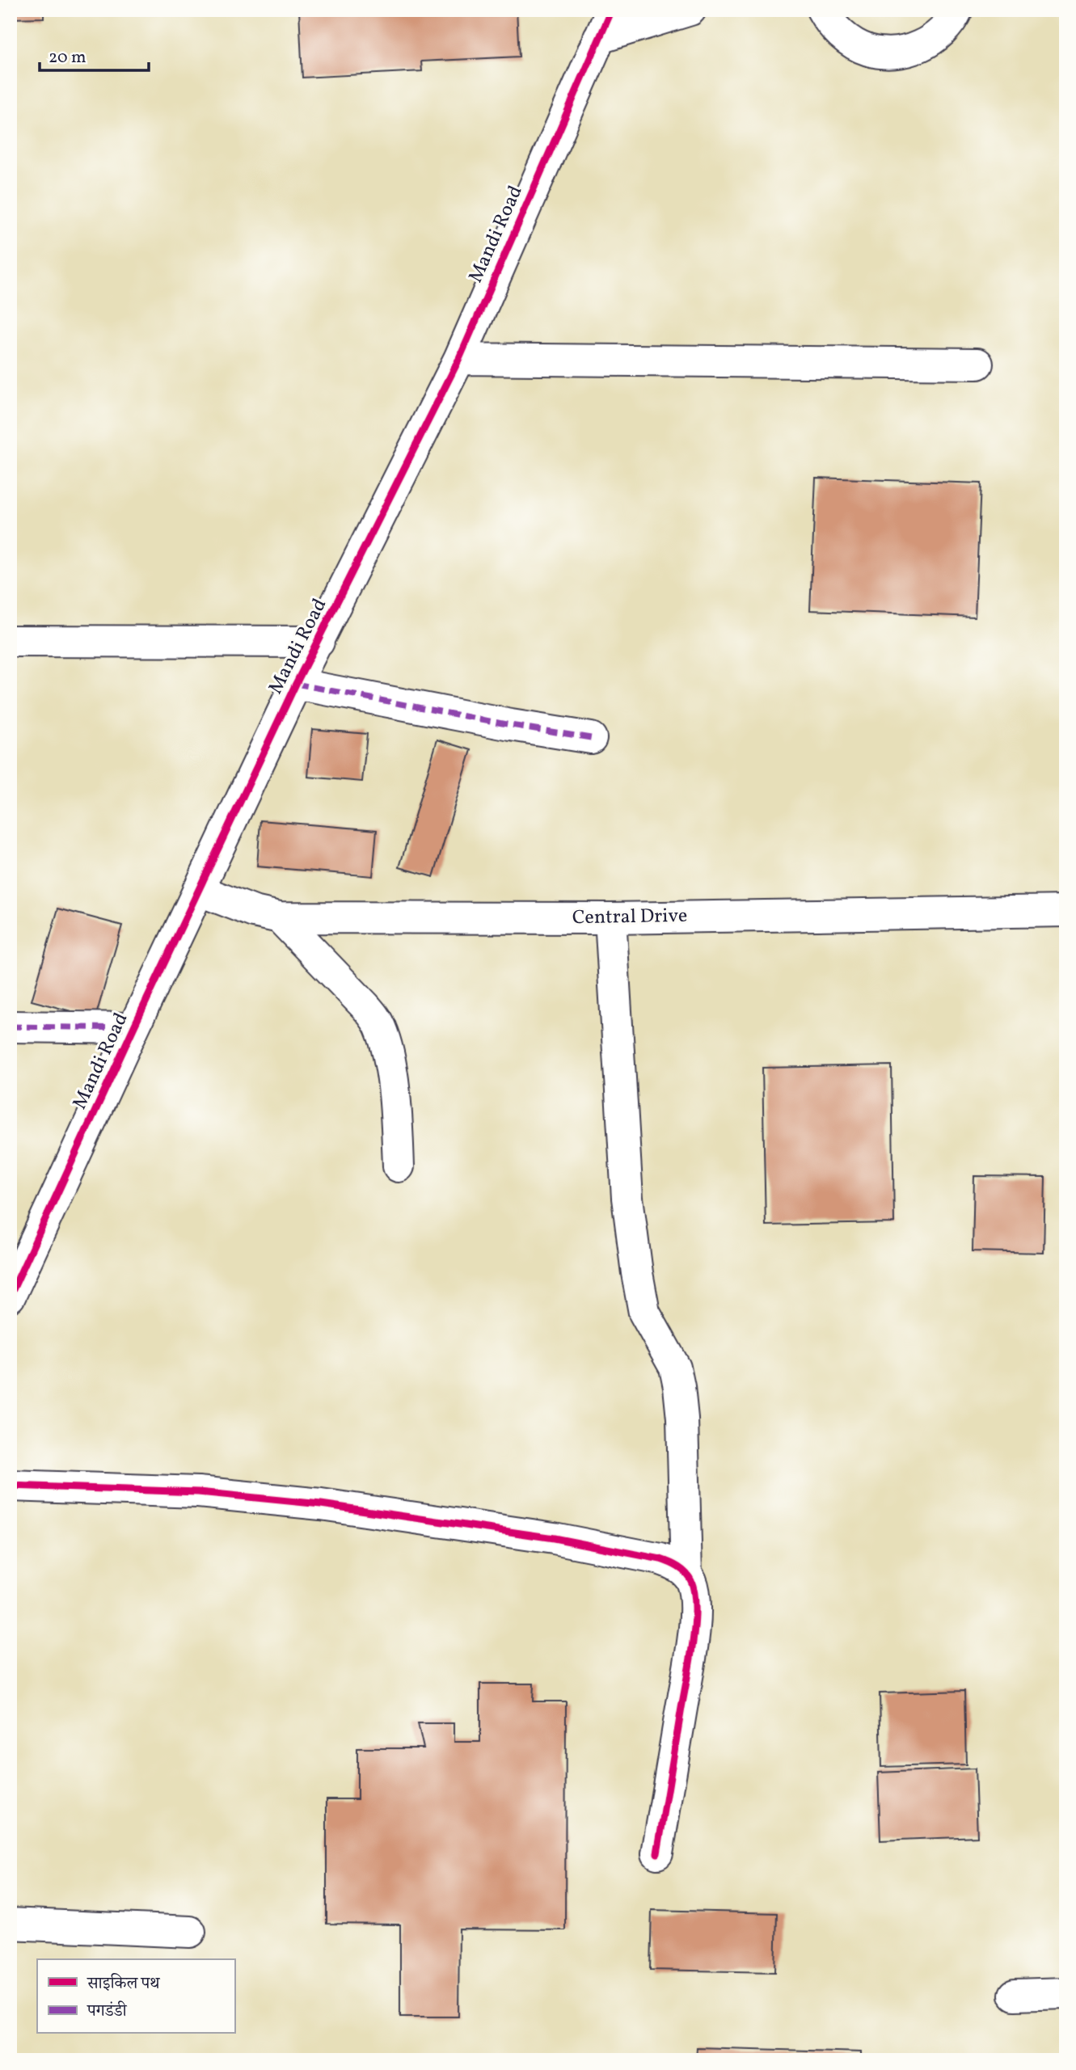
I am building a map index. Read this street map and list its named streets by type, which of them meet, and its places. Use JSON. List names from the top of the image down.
{
  "streets": {
    "street": ["Mandi Road", "Central Drive"]
  },
  "crossings": [
    ["Mandi Road", "Central Drive"]
  ],
  "legend": ["साइकिल पथ", "पगडंडी"],
  "scale_bar": "20 m"
}
